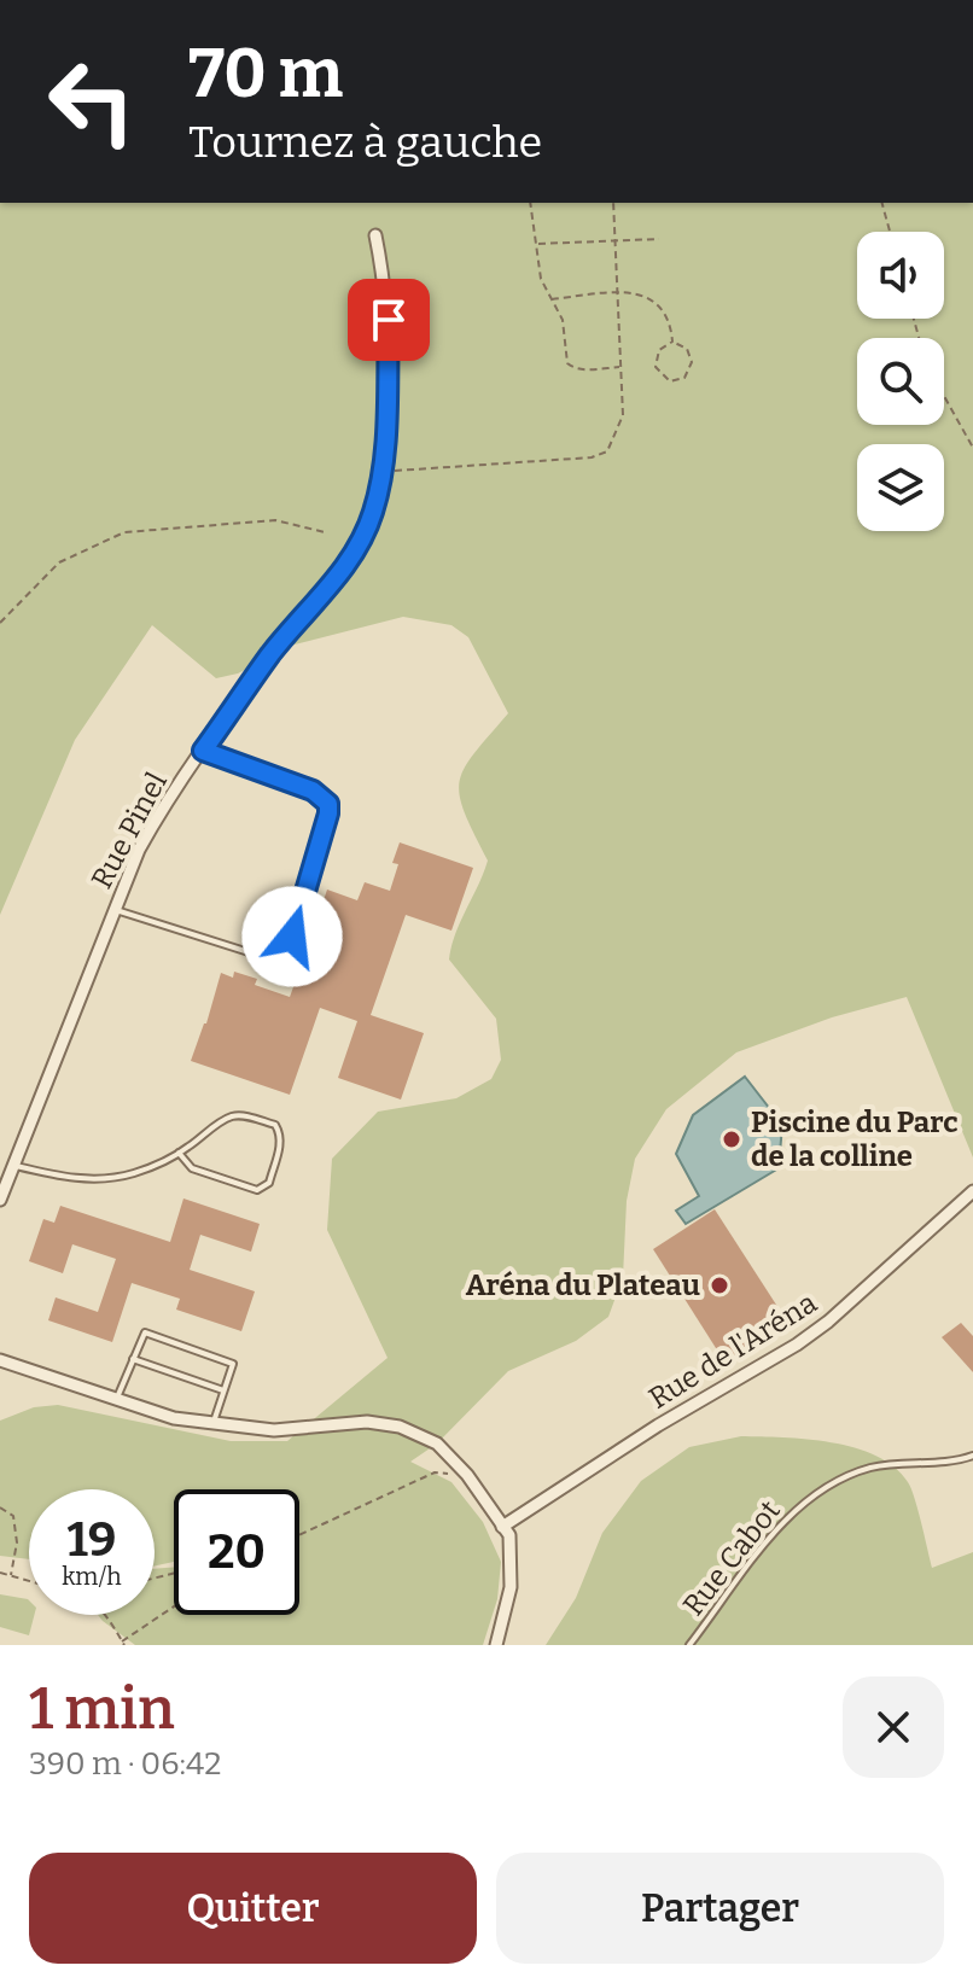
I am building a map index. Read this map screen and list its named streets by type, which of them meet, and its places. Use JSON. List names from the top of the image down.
{
  "streets": {
    "street": ["Rue Pinel", "Rue de l'Aréna"],
    "lane": ["Rue Cabot"]
  },
  "places": ["Piscine du Parc de la colline", "Aréna du Plateau"],
  "page": {
    "turn": ["70 m", "Tournez à gauche"],
    "speed": "19 km/h",
    "limit": "20",
    "heading": ["1 min", "390 m · 06:42"],
    "buttons": ["Quitter", "Partager"]
  }
}
